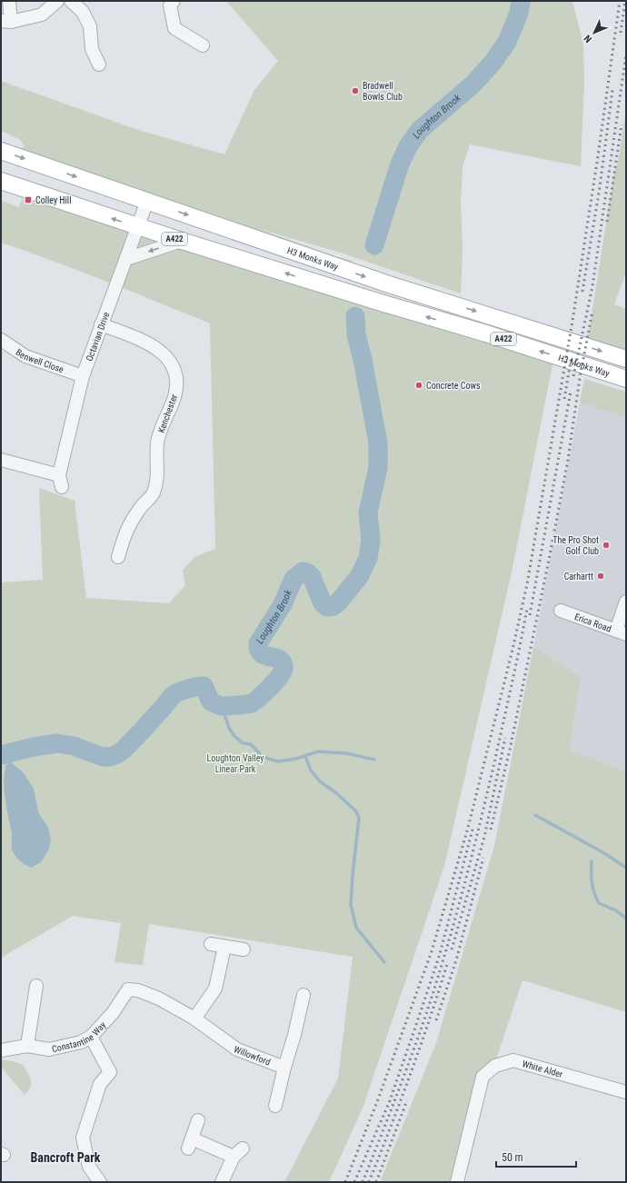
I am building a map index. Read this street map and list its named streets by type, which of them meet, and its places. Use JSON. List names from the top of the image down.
{
  "streets": {
    "main road": ["A422", "H3 Monks Way"],
    "street": [
      "Octavian Drive",
      "Benwell Close",
      "Kenchester",
      "Erica Road",
      "Constantine Way",
      "Willowford",
      "White Alder"
    ]
  },
  "crossings": [
    ["H3 Monks Way", "Octavian Drive"],
    ["Octavian Drive", "Benwell Close"],
    ["Octavian Drive", "Kenchester"],
    ["Constantine Way", "Willowford"]
  ],
  "districts": ["Bancroft Park"],
  "water": ["Loughton Brook"],
  "parks": ["Loughton Valley Linear Park"],
  "places": {
    "other": [
      "Bradwell Bowls Club",
      "Concrete Cows",
      "The Pro Shot Golf Club",
      "Carhartt"
    ],
    "transit": ["Colley Hill"]
  },
  "scale_bar": "50 m",
  "north": "bottom left"
}
